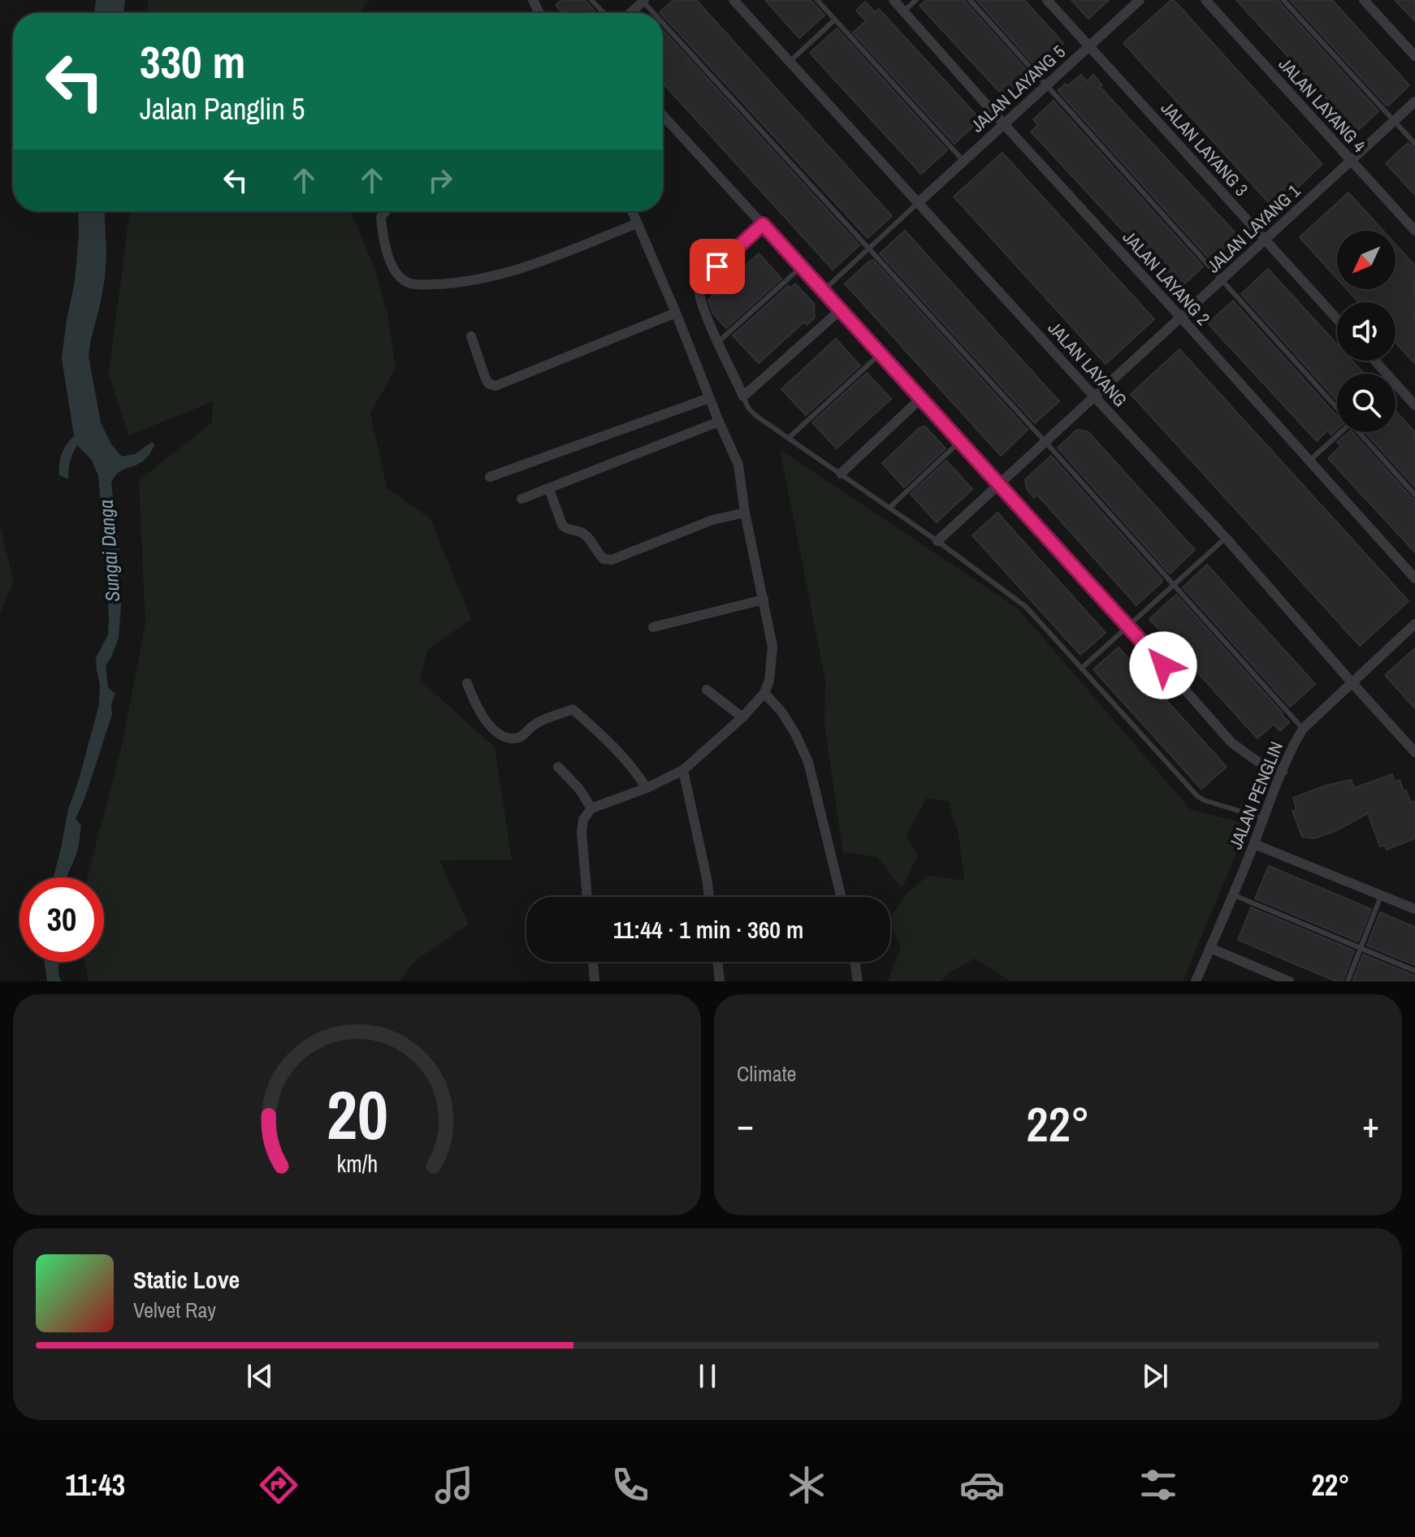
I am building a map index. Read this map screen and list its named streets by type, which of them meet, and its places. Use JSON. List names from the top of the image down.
{
  "streets": {
    "street": [
      "JALAN LAYANG 5",
      "JALAN LAYANG 4",
      "JALAN LAYANG 3",
      "JALAN LAYANG 1",
      "JALAN LAYANG 2",
      "JALAN LAYANG",
      "JALAN PENGLIN"
    ]
  },
  "crossings": [
    ["JALAN LAYANG 5", "JALAN LAYANG 3"],
    ["JALAN LAYANG 5", "JALAN LAYANG 2"],
    ["JALAN LAYANG 5", "JALAN LAYANG"],
    ["JALAN LAYANG 4", "JALAN LAYANG 1"],
    ["JALAN LAYANG 3", "JALAN LAYANG 1"],
    ["JALAN LAYANG 1", "JALAN LAYANG 2"],
    ["JALAN LAYANG 1", "JALAN LAYANG"],
    ["JALAN LAYANG", "JALAN PENGLIN"]
  ],
  "water": ["Sungai Danga"],
  "north": "bottom left",
  "page": {
    "turn": ["330 m", "Jalan Panglin 5"],
    "limit": "30",
    "trip": "11:44 · 1 min · 360 m",
    "tile": "Climate",
    "heat": ["−", "22°", "+"],
    "song": ["Static Love", "Velvet Ray"],
    "tabs": ["11:43", "22°"],
    "gauge": ["20", "km/h"]
  }
}
